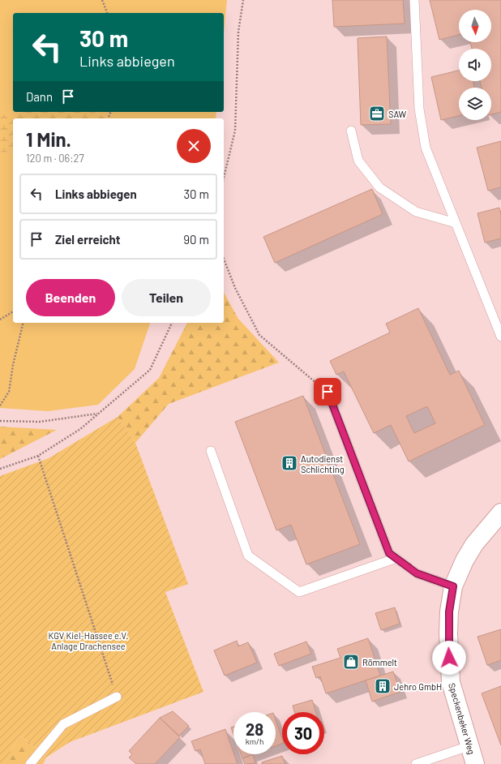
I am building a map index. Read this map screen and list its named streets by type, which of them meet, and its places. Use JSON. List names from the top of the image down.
{
  "streets": {
    "street": ["Speckenbeker Weg"]
  },
  "parks": ["KGV Kiel-Hassee e.V. Anlage Drachensee"],
  "places": {
    "office": ["SAW"],
    "building": ["Autodienst Schlichting", "Jehro GmbH"],
    "shop": ["Römmelt"]
  },
  "north": "bottom",
  "page": {
    "turn": ["30 m", "Links abbiegen"],
    "then": "Dann",
    "heading": ["1 Min.", "120 m · 06:27"],
    "list": [
      {
        "name": "Links abbiegen",
        "value": "30 m"
      },
      {
        "name": "Ziel erreicht",
        "value": "90 m"
      }
    ],
    "buttons": ["Beenden", "Teilen"],
    "speed": "28 km/h",
    "limit": "30"
  }
}
